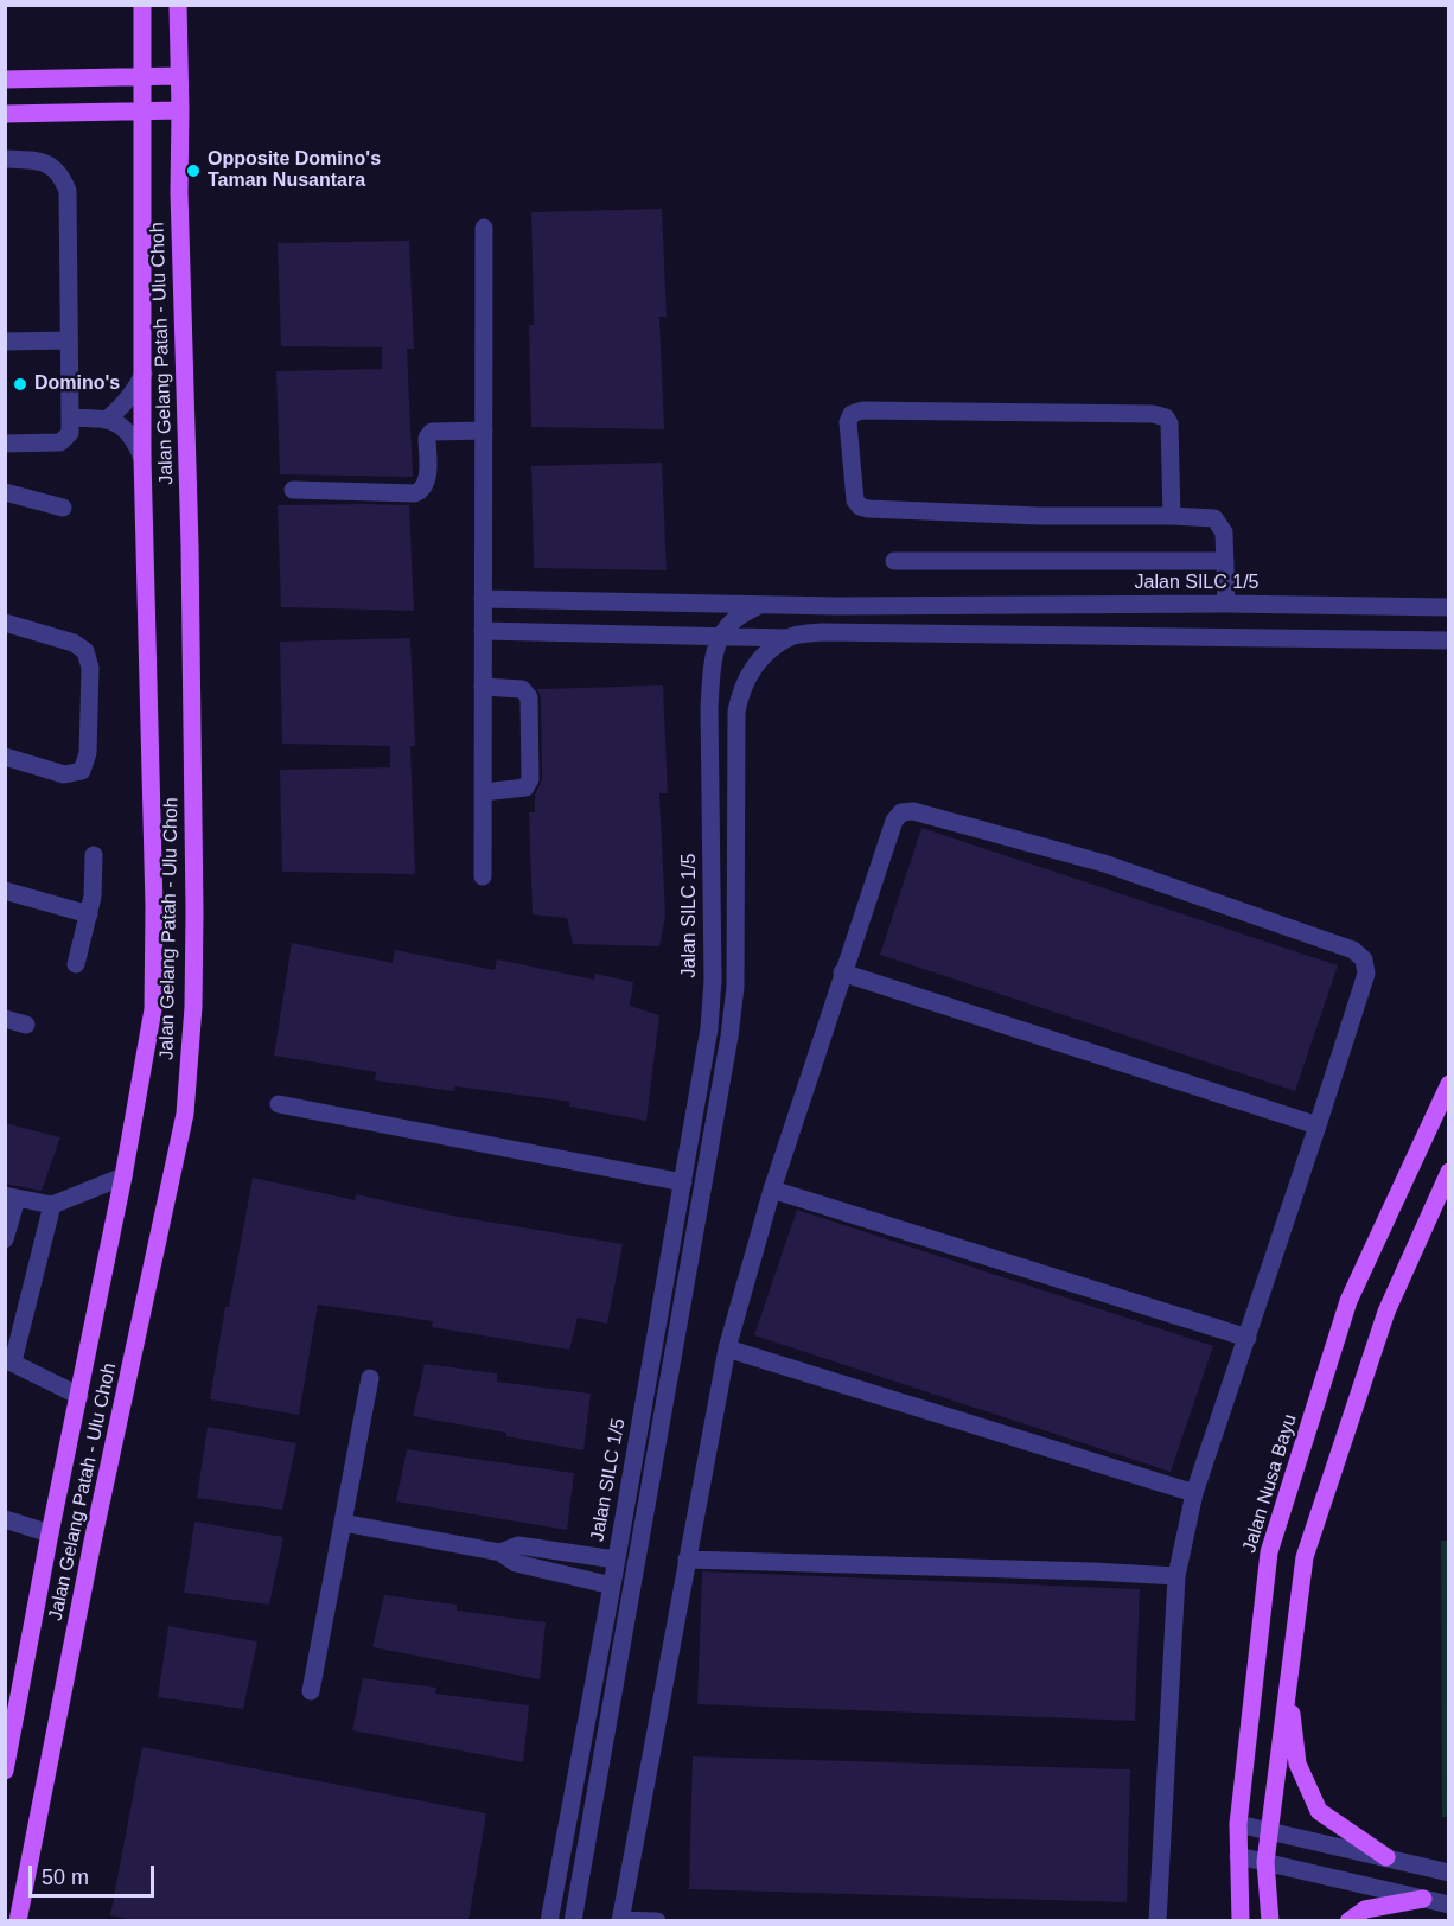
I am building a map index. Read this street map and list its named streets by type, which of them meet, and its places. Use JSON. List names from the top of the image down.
{
  "streets": {
    "main road": ["Jalan Gelang Patah - Ulu Choh", "Jalan Nusa Bayu"],
    "street": ["Jalan SILC 1/5"]
  },
  "places": ["Opposite Domino's Taman Nusantara", "Domino's"],
  "scale_bar": "50 m"
}
